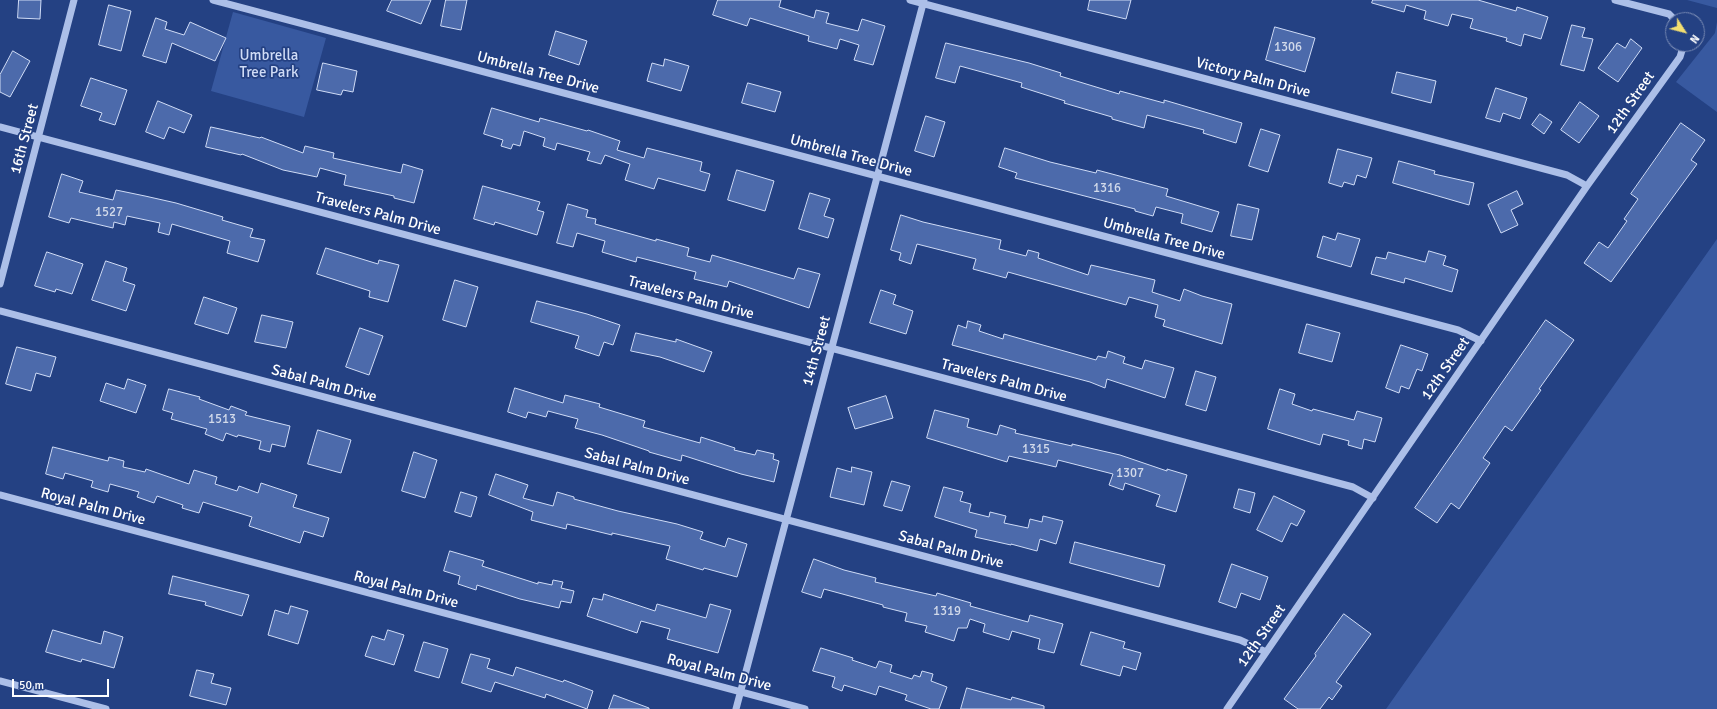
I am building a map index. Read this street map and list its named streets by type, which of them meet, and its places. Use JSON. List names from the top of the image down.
{
  "streets": {
    "street": [
      "Umbrella Tree Drive",
      "Victory Palm Drive",
      "12th Street",
      "16th Street",
      "Travelers Palm Drive",
      "14th Street",
      "Sabal Palm Drive",
      "Royal Palm Drive"
    ]
  },
  "crossings": [
    ["Umbrella Tree Drive", "12th Street"],
    ["Umbrella Tree Drive", "14th Street"],
    ["Victory Palm Drive", "12th Street"],
    ["Victory Palm Drive", "14th Street"],
    ["12th Street", "Travelers Palm Drive"],
    ["12th Street", "Sabal Palm Drive"],
    ["16th Street", "Travelers Palm Drive"],
    ["Travelers Palm Drive", "14th Street"],
    ["14th Street", "Sabal Palm Drive"],
    ["14th Street", "Royal Palm Drive"]
  ],
  "parks": ["Umbrella Tree Park"],
  "house_numbers": [
    "1306",
    "1316",
    "1527",
    "1513",
    "1315",
    "1307",
    "1319"
  ],
  "scale_bar": "50 m",
  "north": "bottom right"
}
